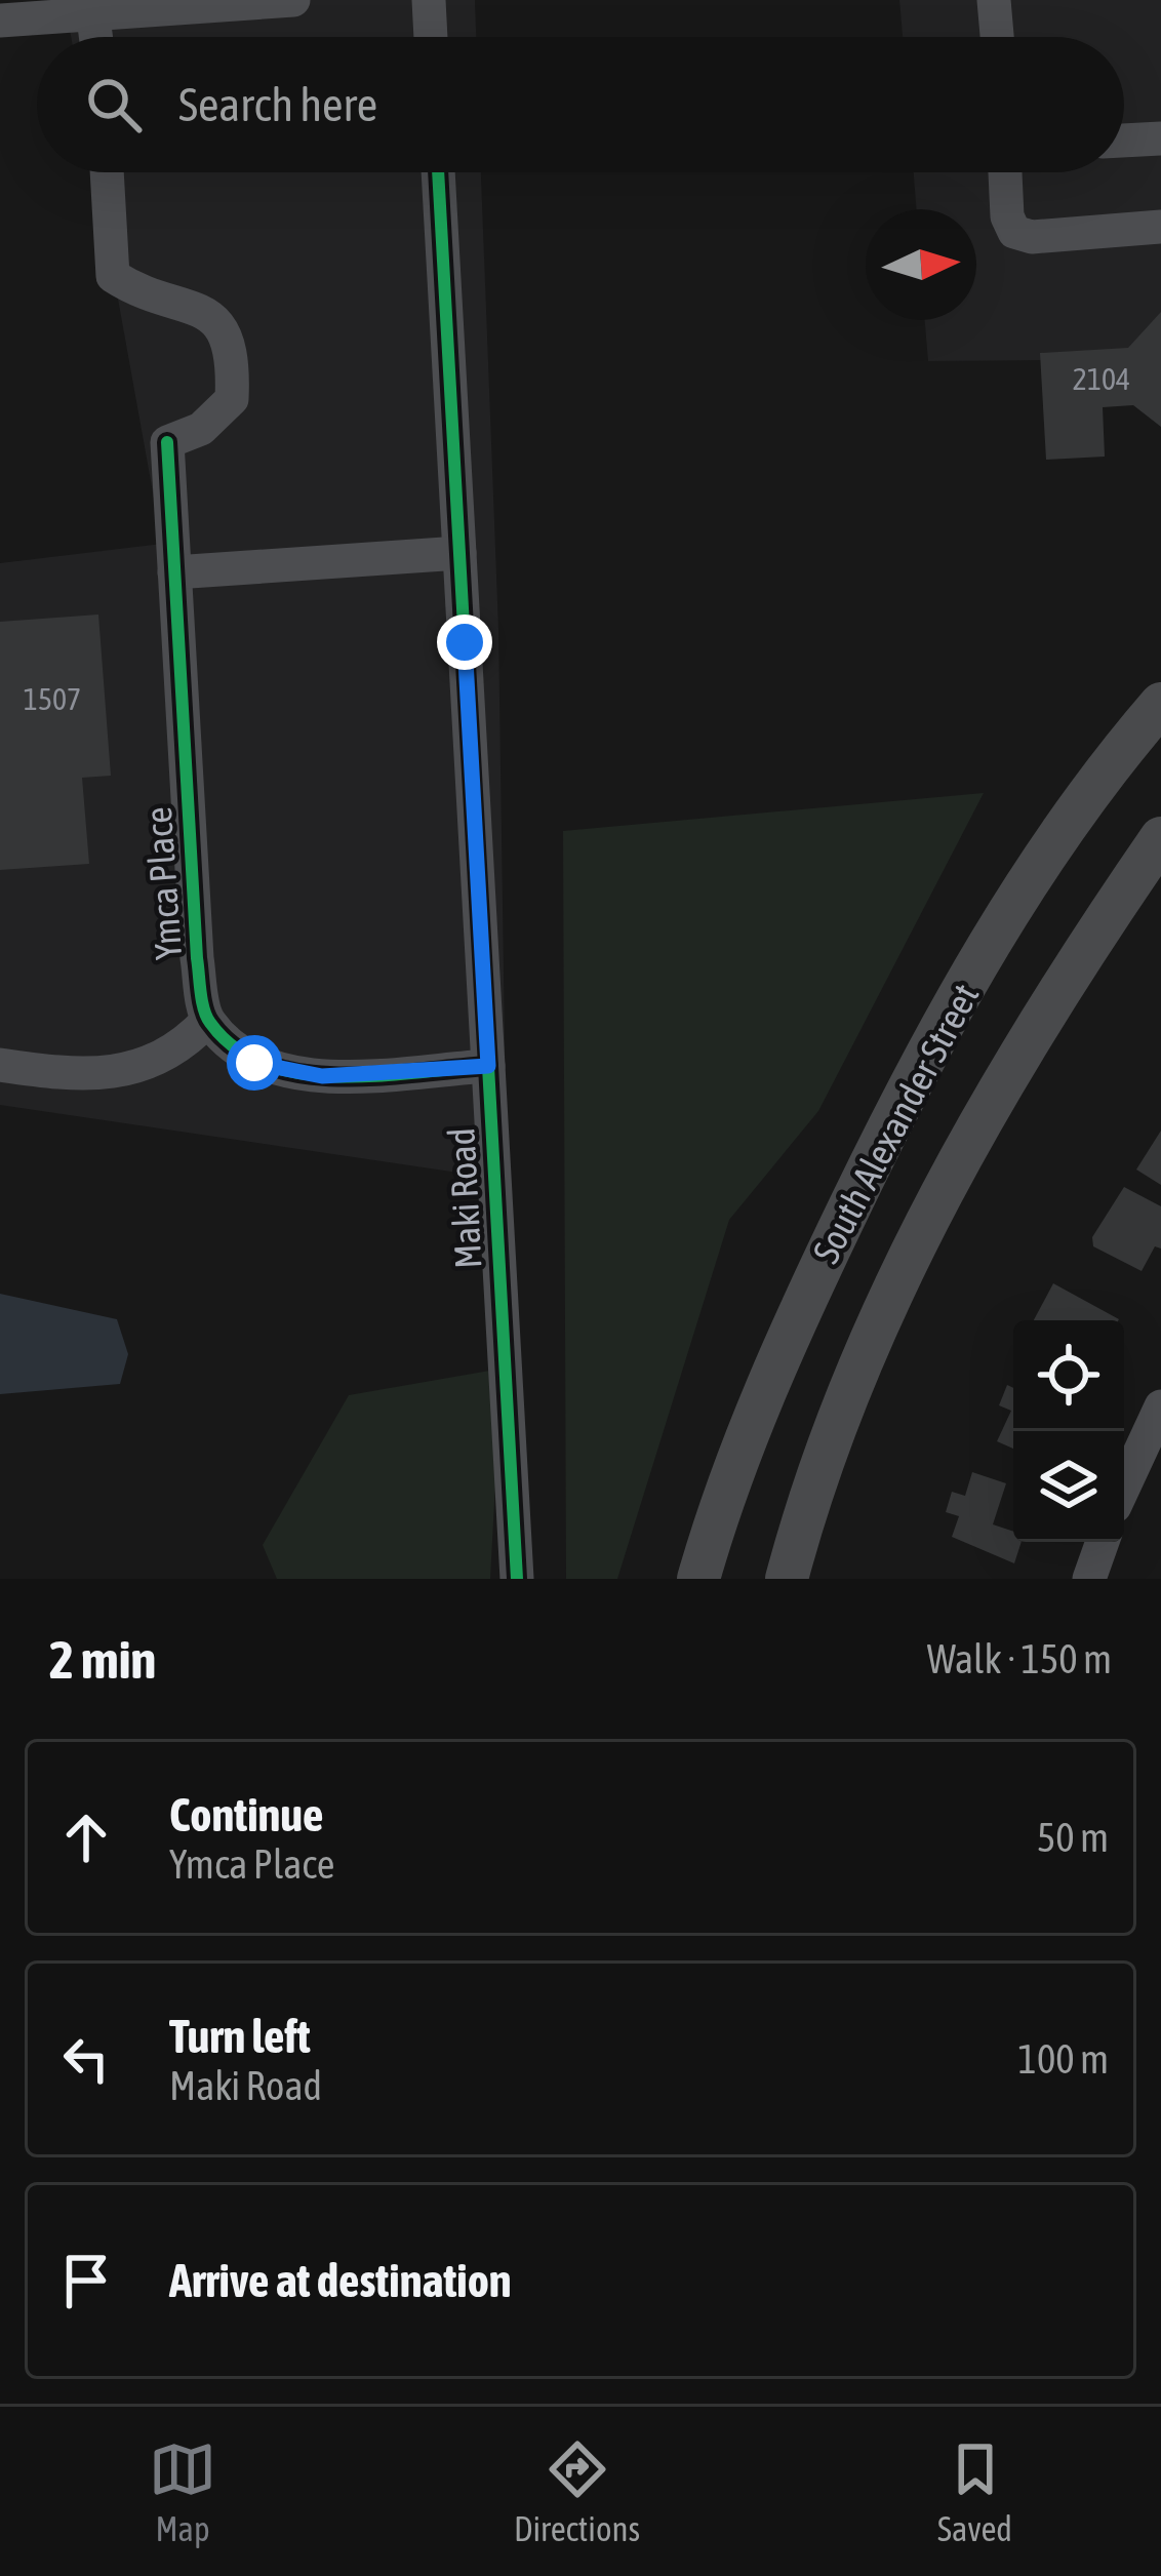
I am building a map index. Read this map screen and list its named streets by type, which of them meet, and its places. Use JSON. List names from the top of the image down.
{
  "streets": {
    "main road": ["South Alexander Street"],
    "street": ["Ymca Place", "Maki Road"]
  },
  "house_numbers": ["2104", "1507"],
  "north": "right",
  "page": {
    "search": "Search here",
    "heading": ["2 min", "Walk · 150 m"],
    "list": [
      ["Continue", "Ymca Place", "50 m"],
      ["Turn left", "Maki Road", "100 m"],
      "Arrive at destination"
    ],
    "nav": ["Map", "Directions", "Saved"]
  }
}
